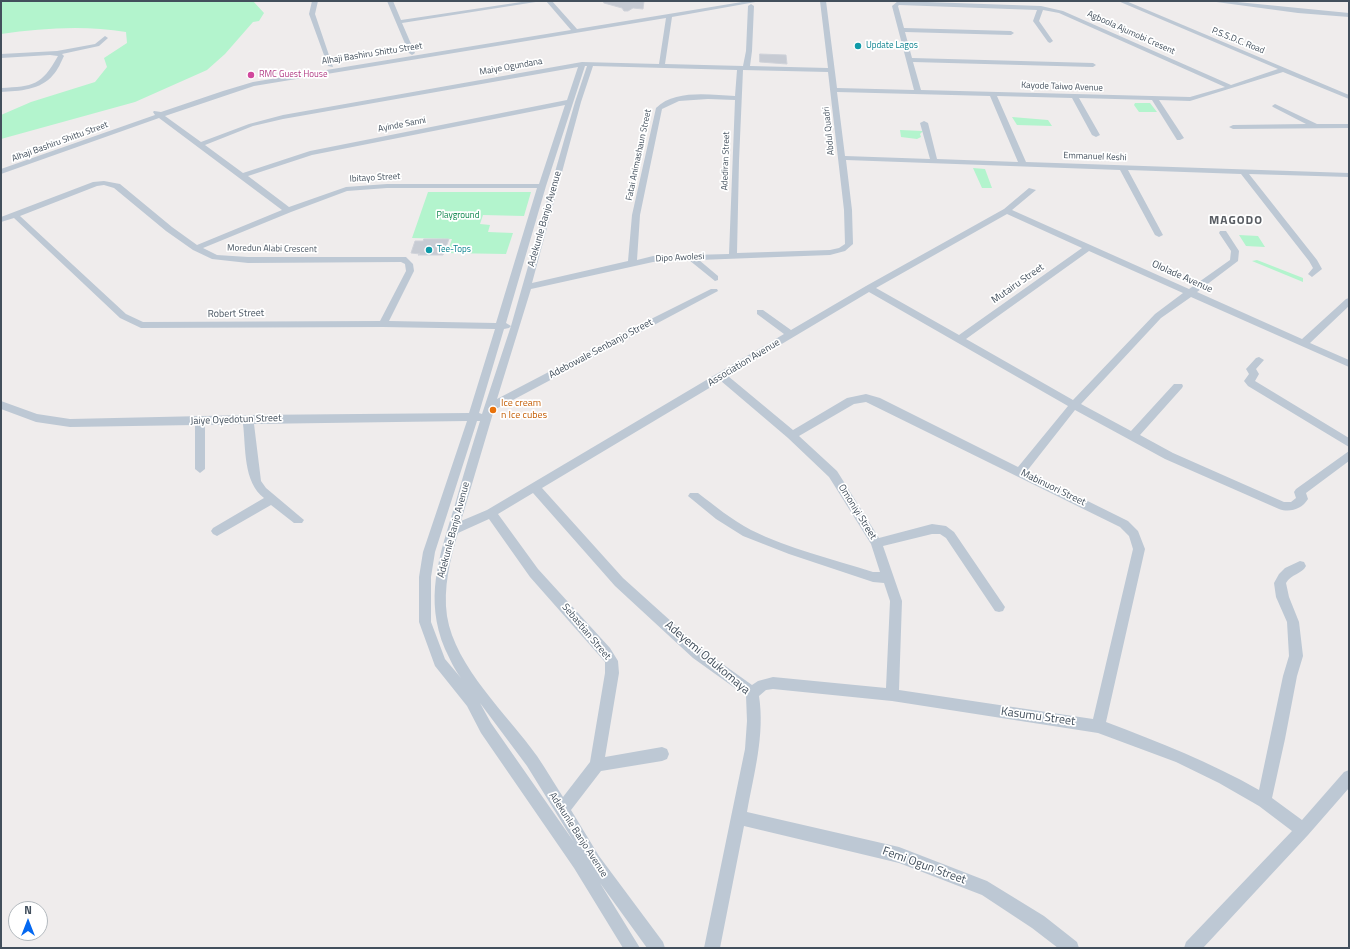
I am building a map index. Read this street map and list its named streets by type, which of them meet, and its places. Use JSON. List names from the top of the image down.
{
  "streets": {
    "street": [
      "Agboola Ajumobi Cresent",
      "P.S.S.D.C. Road",
      "Alhaji Bashiru Shittu Street",
      "Maiye Ogundana",
      "Kayode Taiwo Avenue",
      "Ayinde Sanni",
      "Abdul Quadri",
      "Fatai Animashaun Street",
      "Emmanuel Keshi",
      "Adediran Street",
      "Ibitayo Street",
      "Adekunle Banjo Avenue",
      "Moredun Alabi Crescent",
      "Dipo Awolesi",
      "Ololade Avenue",
      "Mutairu Street",
      "Robert Street",
      "Adebowale Senbanjo Street",
      "Association Avenue",
      "Jaiye Oyedotun Street",
      "Mabinuori Street",
      "Omoniyi Street",
      "Sebastian Street",
      "Adeyemi Odukomaya",
      "Kasumu Street",
      "Femi Ogun Street"
    ]
  },
  "crossings": [
    ["Agboola Ajumobi Cresent", "Kayode Taiwo Avenue"],
    ["P.S.S.D.C. Road", "Kayode Taiwo Avenue"],
    ["Maiye Ogundana", "Abdul Quadri"],
    ["Maiye Ogundana", "Adediran Street"],
    ["Maiye Ogundana", "Adekunle Banjo Avenue"],
    ["Kayode Taiwo Avenue", "Abdul Quadri"],
    ["Ayinde Sanni", "Adekunle Banjo Avenue"],
    ["Abdul Quadri", "Emmanuel Keshi"],
    ["Abdul Quadri", "Dipo Awolesi"],
    ["Fatai Animashaun Street", "Adediran Street"],
    ["Fatai Animashaun Street", "Dipo Awolesi"],
    ["Adediran Street", "Dipo Awolesi"],
    ["Ibitayo Street", "Adekunle Banjo Avenue"],
    ["Ibitayo Street", "Moredun Alabi Crescent"],
    ["Adekunle Banjo Avenue", "Dipo Awolesi"],
    ["Adekunle Banjo Avenue", "Robert Street"],
    ["Adekunle Banjo Avenue", "Adebowale Senbanjo Street"],
    ["Adekunle Banjo Avenue", "Association Avenue"],
    ["Adekunle Banjo Avenue", "Jaiye Oyedotun Street"],
    ["Adekunle Banjo Avenue", "Sebastian Street"],
    ["Moredun Alabi Crescent", "Robert Street"],
    ["Ololade Avenue", "Mutairu Street"],
    ["Ololade Avenue", "Association Avenue"],
    ["Adebowale Senbanjo Street", "Jaiye Oyedotun Street"],
    ["Association Avenue", "Omoniyi Street"],
    ["Association Avenue", "Sebastian Street"],
    ["Association Avenue", "Adeyemi Odukomaya"],
    ["Mabinuori Street", "Omoniyi Street"],
    ["Mabinuori Street", "Kasumu Street"],
    ["Omoniyi Street", "Kasumu Street"],
    ["Adeyemi Odukomaya", "Kasumu Street"],
    ["Adeyemi Odukomaya", "Femi Ogun Street"]
  ],
  "districts": ["MAGODO"],
  "parks": ["Playground"],
  "places": [
    "Update Lagos",
    "RMC Guest House",
    "Tee-Tops",
    "Ice cream n Ice cubes"
  ],
  "north": "top"
}
